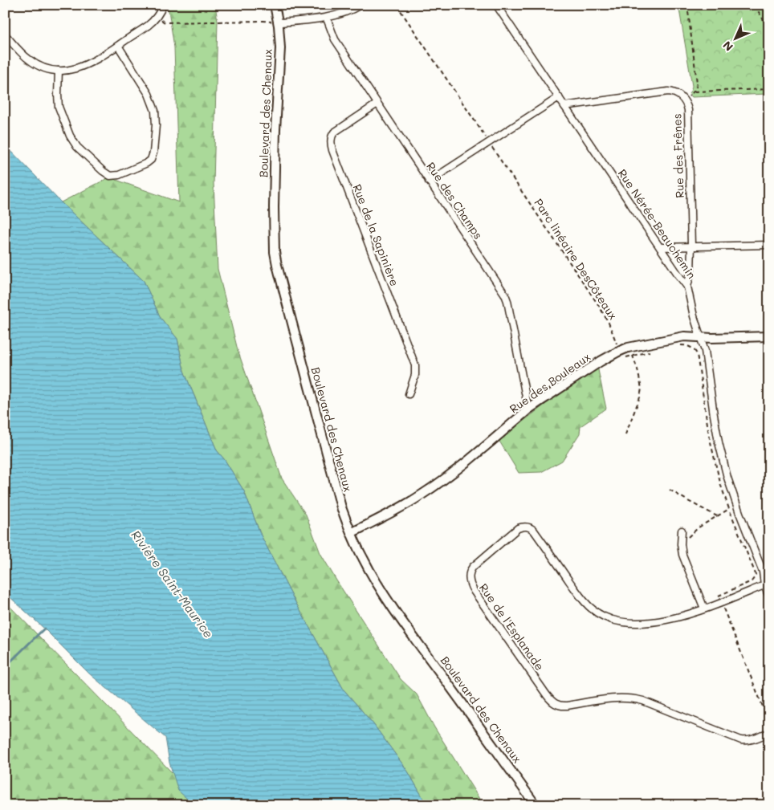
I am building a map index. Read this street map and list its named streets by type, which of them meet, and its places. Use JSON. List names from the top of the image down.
{
  "streets": {
    "street": [
      "Boulevard des Chenaux",
      "Rue des Frênes",
      "Rue des Champs",
      "Rue Nérée-Beauchemin",
      "Rue de la Sapinière",
      "Rue des Bouleaux",
      "Rue de l'Esplanade"
    ],
    "path": ["Parc linéaire DesCôteaux"]
  },
  "crossings": [
    ["Boulevard des Chenaux", "Rue des Bouleaux"],
    ["Rue des Frênes", "Rue Nérée-Beauchemin"],
    ["Rue des Champs", "Rue de la Sapinière"],
    ["Rue des Champs", "Rue des Bouleaux"],
    ["Rue Nérée-Beauchemin", "Rue des Bouleaux"],
    ["Rue Nérée-Beauchemin", "Rue de l'Esplanade"],
    ["Parc linéaire DesCôteaux", "Rue des Bouleaux"]
  ],
  "water": ["Rivière Saint-Maurice"],
  "north": "bottom left"
}
